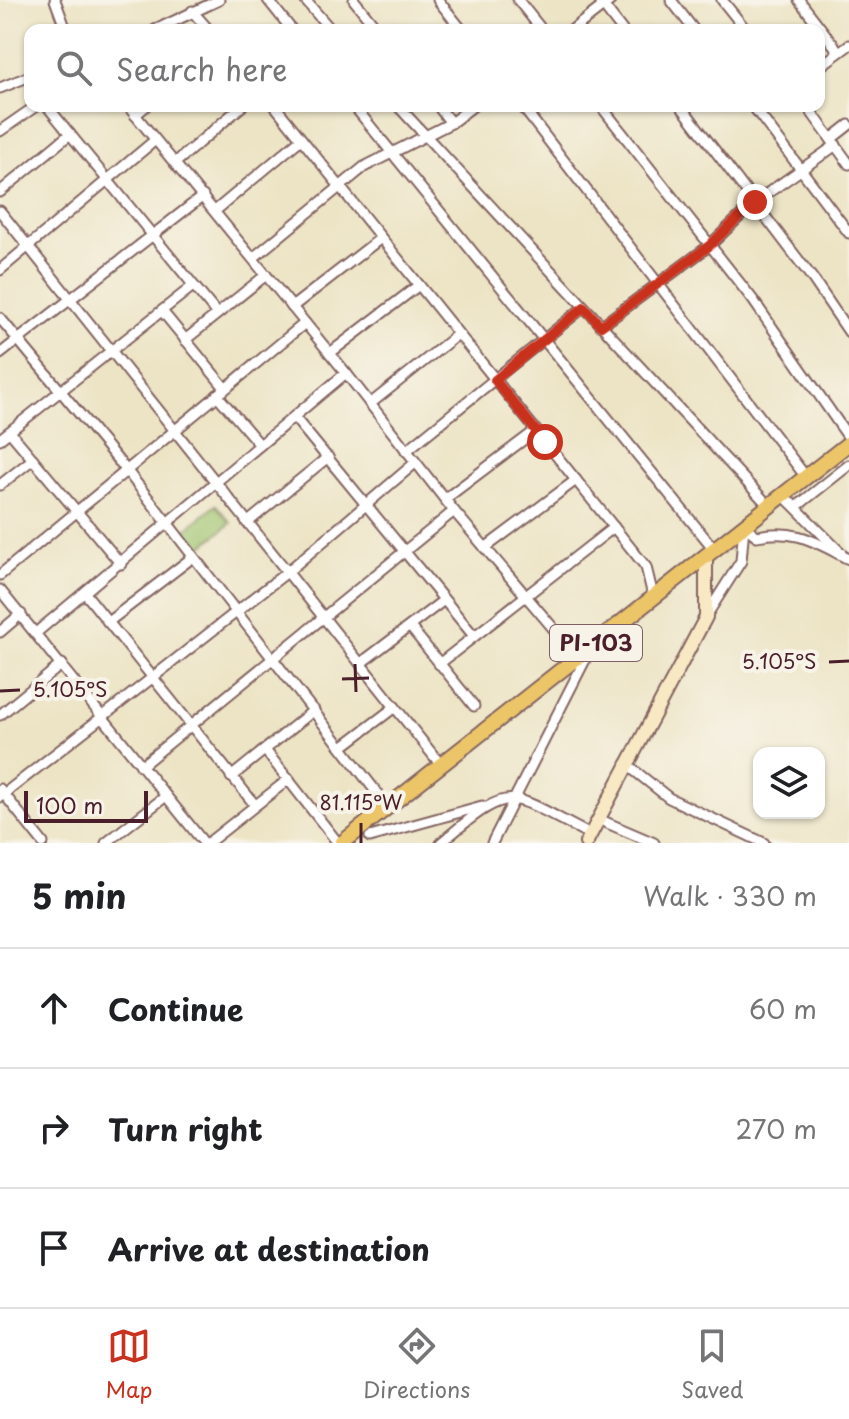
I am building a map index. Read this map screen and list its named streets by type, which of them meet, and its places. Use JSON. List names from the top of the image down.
{
  "streets": {
    "main road": ["PI-103"]
  },
  "scale_bar": "100 m",
  "page": {
    "search": "Search here",
    "scale": "100 m",
    "heading": ["5 min", "Walk · 330 m"],
    "list": [
      ["Continue", "60 m"],
      ["Turn right", "270 m"],
      "Arrive at destination"
    ],
    "nav": ["Map", "Directions", "Saved"]
  },
  "coordinates": ["5.105°S", "81.115°W"]
}
